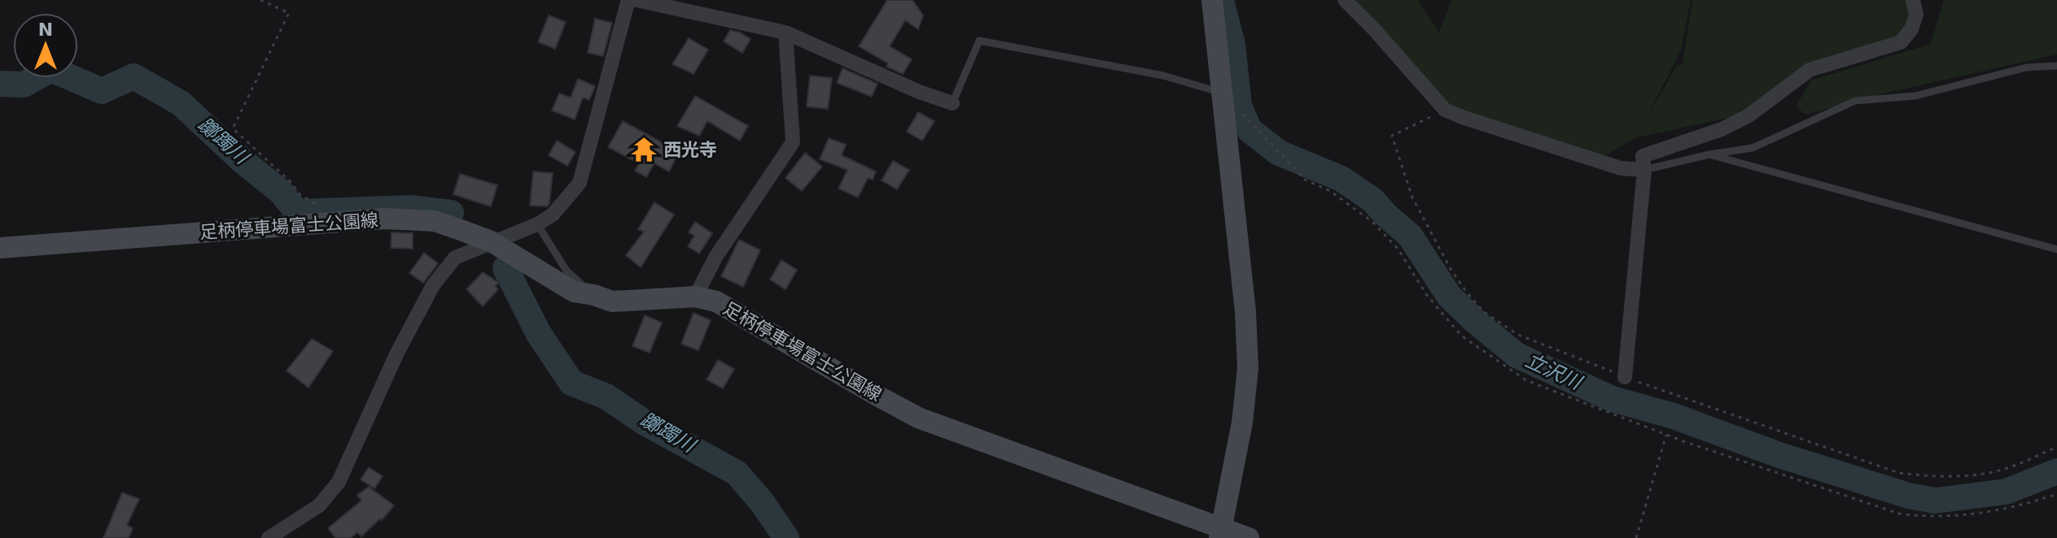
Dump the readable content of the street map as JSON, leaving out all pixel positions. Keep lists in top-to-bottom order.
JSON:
{
  "streets": {
    "main road": ["足柄停車場富士公園線"]
  },
  "water": ["躑躅川", "立沢川"],
  "places": {
    "temple": ["西光寺"]
  },
  "north": "top"
}
